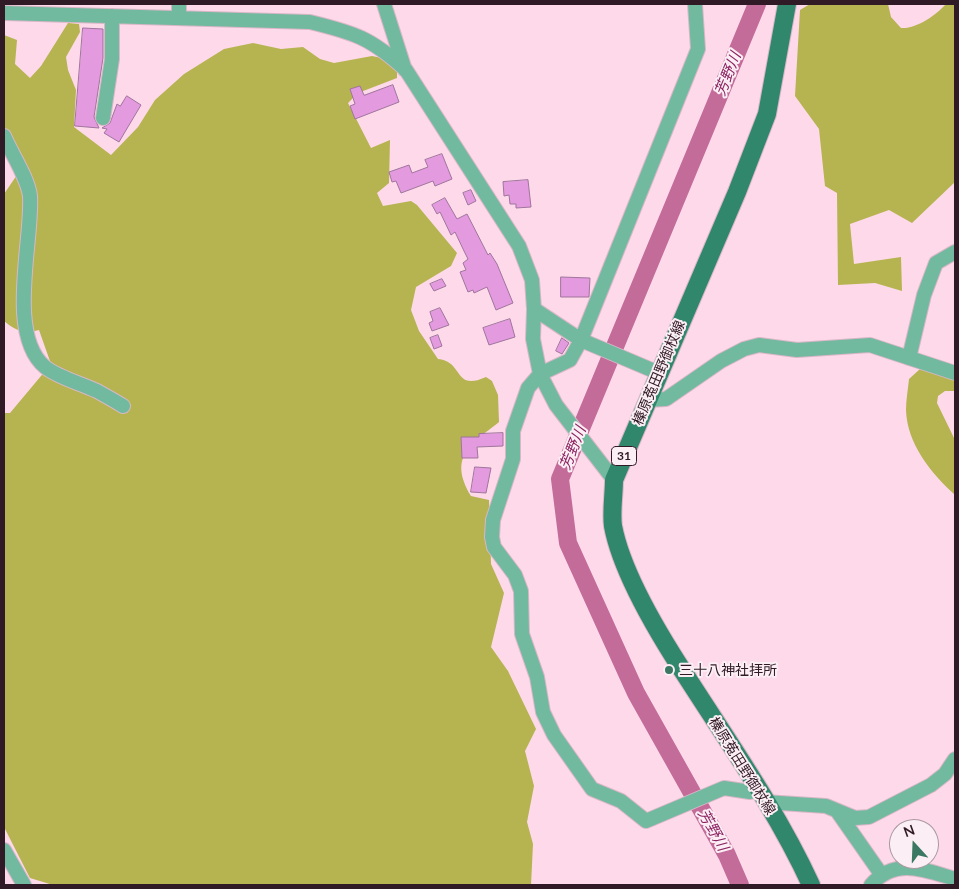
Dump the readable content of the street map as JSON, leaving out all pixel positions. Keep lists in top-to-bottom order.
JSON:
{
  "streets": {
    "main road": ["榛原菟田野御杖線", "31"]
  },
  "water": ["芳野川"],
  "places": ["三十八神社拝所"],
  "north": "top"
}
